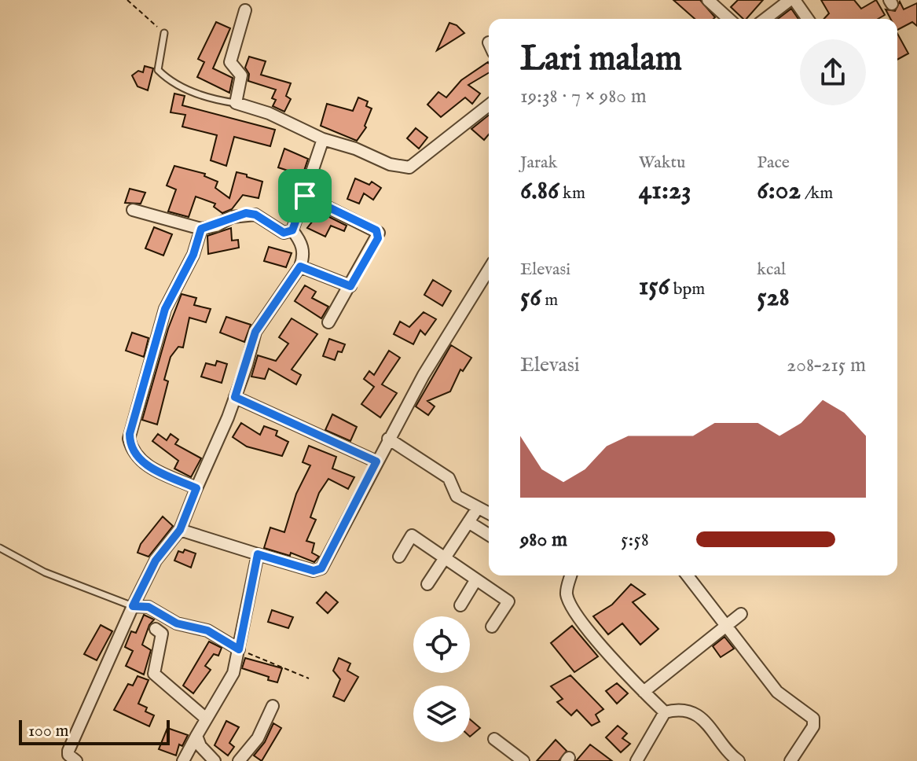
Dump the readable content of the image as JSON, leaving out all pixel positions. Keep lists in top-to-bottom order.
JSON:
{
  "scale_bar": "100 m",
  "page": {
    "heading": ["Lari malam", "19:38 · 7 × 980 m"],
    "stats": [
      ["Jarak", "6.86 km"],
      ["Waktu", "41:23"],
      ["Pace", "6:02 /km"],
      ["Elevasi", "56 m"],
      ["156 bpm"],
      ["kcal", "528"]
    ],
    "chart": ["Elevasi", "208–215 m"],
    "list": [
      {
        "name": "980 m",
        "note": "5:58"
      }
    ],
    "scale": "100 m"
  }
}
